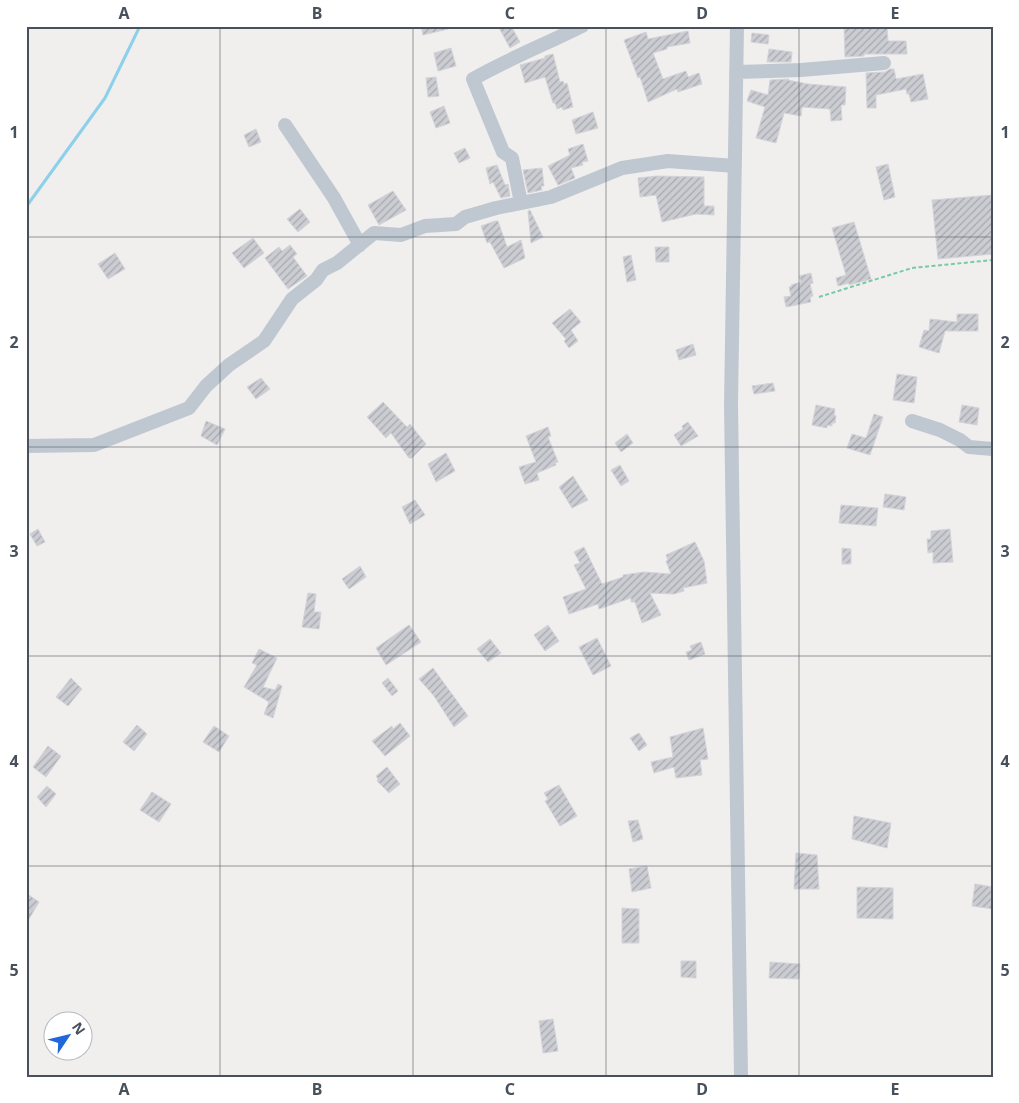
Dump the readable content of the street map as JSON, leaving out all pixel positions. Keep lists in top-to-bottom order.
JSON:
{
  "north": "top right",
  "grid": {
    "columns": [
      "A",
      "B",
      "C",
      "D",
      "E"
    ],
    "rows": [
      "1",
      "2",
      "3",
      "4",
      "5"
    ]
  }
}
